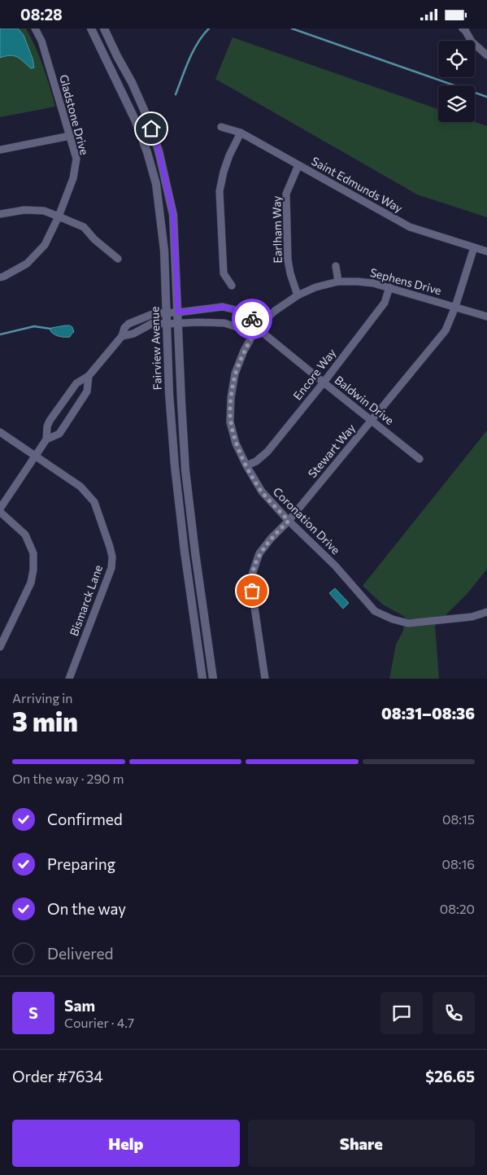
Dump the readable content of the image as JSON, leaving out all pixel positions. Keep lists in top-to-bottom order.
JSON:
{
  "streets": {
    "street": [
      "Gladstone Drive",
      "Saint Edmunds Way",
      "Earlham Way",
      "Sephens Drive",
      "Fairview Avenue",
      "Encore Way",
      "Baldwin Drive",
      "Stewart Way",
      "Coronation Drive",
      "Bismarck Lane"
    ]
  },
  "crossings": [
    ["Saint Edmunds Way", "Earlham Way"],
    ["Saint Edmunds Way", "Stewart Way"],
    ["Earlham Way", "Sephens Drive"],
    ["Sephens Drive", "Encore Way"],
    ["Sephens Drive", "Baldwin Drive"],
    ["Sephens Drive", "Stewart Way"],
    ["Sephens Drive", "Coronation Drive"],
    ["Fairview Avenue", "Baldwin Drive"],
    ["Encore Way", "Baldwin Drive"],
    ["Encore Way", "Coronation Drive"],
    ["Baldwin Drive", "Stewart Way"],
    ["Baldwin Drive", "Coronation Drive"],
    ["Baldwin Drive", "Bismarck Lane"],
    ["Stewart Way", "Coronation Drive"]
  ],
  "page": {
    "status": "08:28",
    "heading": ["3 min", "Arriving in", "08:31–08:36"],
    "panel": [
      "Sam",
      "Courier · 4.7",
      "Order #7634",
      "$26.65"
    ],
    "bar": "On the way · 290 m",
    "list": [
      ["Confirmed", "08:15"],
      ["Preparing", "08:16"],
      ["On the way", "08:20"],
      "Delivered"
    ],
    "round": "S",
    "buttons": ["Help", "Share"]
  }
}
